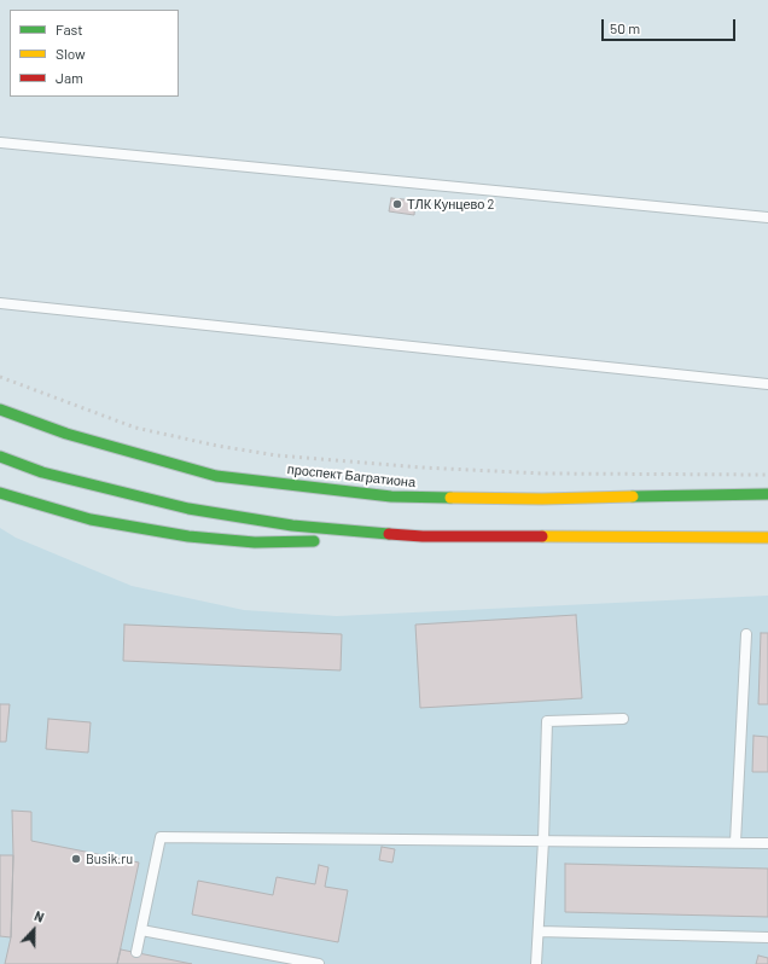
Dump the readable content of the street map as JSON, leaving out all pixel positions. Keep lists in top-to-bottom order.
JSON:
{
  "streets": {
    "main road": ["проспект Багратиона"]
  },
  "places": ["ТЛК Кунцево 2", "Busik.ru"],
  "legend": ["Fast", "Slow", "Jam"],
  "scale_bar": "50 m",
  "north": "top"
}
